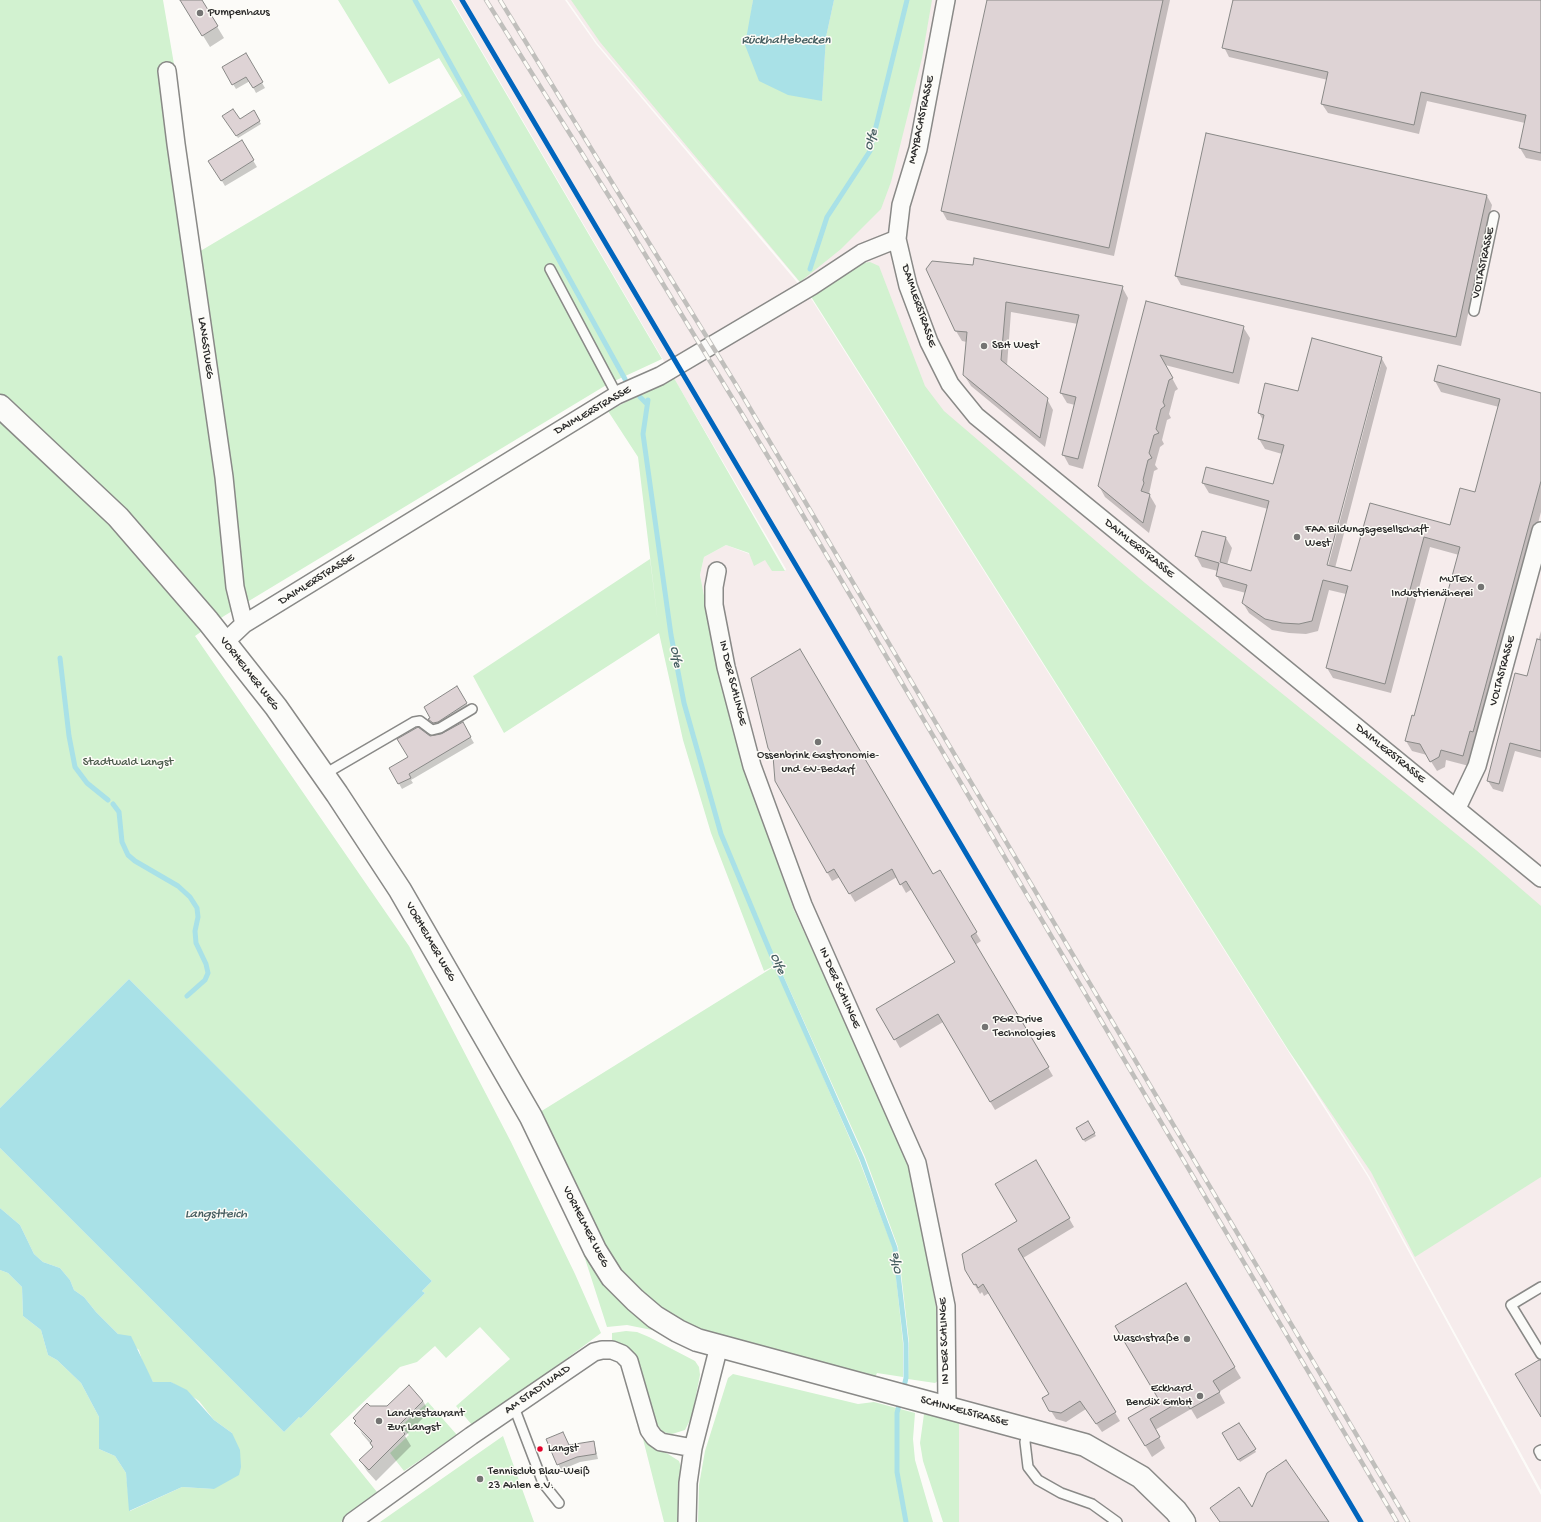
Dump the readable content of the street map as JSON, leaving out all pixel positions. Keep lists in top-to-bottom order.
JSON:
{
  "streets": {
    "street": [
      "MAYBACHSTRASSE",
      "VOLTASTRASSE",
      "DAIMLERSTRASSE",
      "LANGSTWEG",
      "VORHELMER WEG",
      "IN DER SCHLINGE",
      "AM STADTWALD",
      "SCHINKELSTRASSE"
    ]
  },
  "crossings": [
    ["MAYBACHSTRASSE", "DAIMLERSTRASSE"],
    ["VOLTASTRASSE", "DAIMLERSTRASSE"],
    ["DAIMLERSTRASSE", "LANGSTWEG"],
    ["DAIMLERSTRASSE", "VORHELMER WEG"],
    ["VORHELMER WEG", "SCHINKELSTRASSE"],
    ["IN DER SCHLINGE", "SCHINKELSTRASSE"]
  ],
  "water": ["Rückhaltebecken", "Olfe", "Langstteich"],
  "parks": ["Stadtwald Langst"],
  "places": [
    "Pumpenhaus",
    "SBH West",
    "FAA Bildungsgesellschaft West",
    "MUTEX Industrienäherei",
    "Ossenbrink Gastronomie- und GV-Bedarf",
    "PGR Drive Technologies",
    "Waschstraße",
    "Eckhard Bendix GmbH",
    "Landrestaurant Zur Langst",
    "Langst",
    "Tennisclub Blau-Weiß 23 Ahlen e.V."
  ]
}
